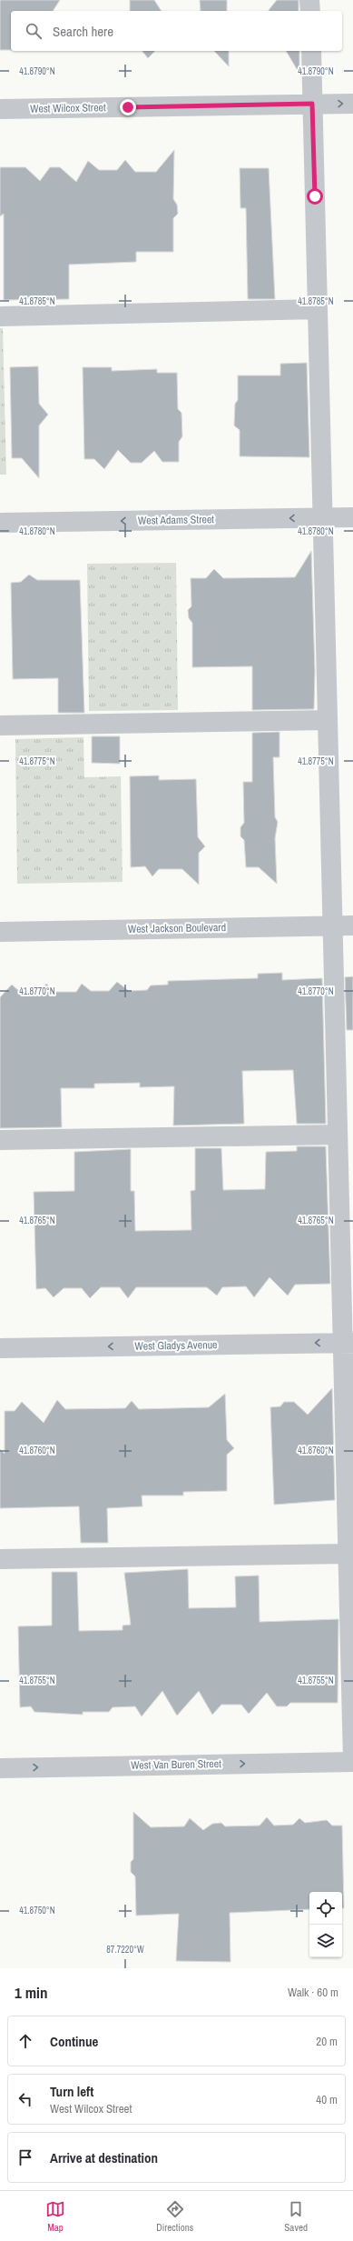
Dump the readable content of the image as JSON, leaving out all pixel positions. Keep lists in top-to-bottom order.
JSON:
{
  "streets": {
    "street": [
      "West Wilcox Street",
      "West Adams Street",
      "West Jackson Boulevard",
      "West Gladys Avenue",
      "West Van Buren Street"
    ]
  },
  "one_way": ["West Adams Street", "West Gladys Avenue", "West Van Buren Street"],
  "page": {
    "search": "Search here",
    "heading": ["1 min", "Walk · 60 m"],
    "list": [
      ["Continue", "20 m"],
      ["Turn left", "West Wilcox Street", "40 m"],
      "Arrive at destination"
    ],
    "nav": ["Map", "Directions", "Saved"]
  },
  "coordinates": [
    "41.8790°N",
    "41.8785°N",
    "41.8780°N",
    "41.8775°N",
    "41.8770°N",
    "41.8765°N",
    "41.8760°N",
    "41.8755°N",
    "41.8750°N",
    "87.7220°W"
  ]
}
